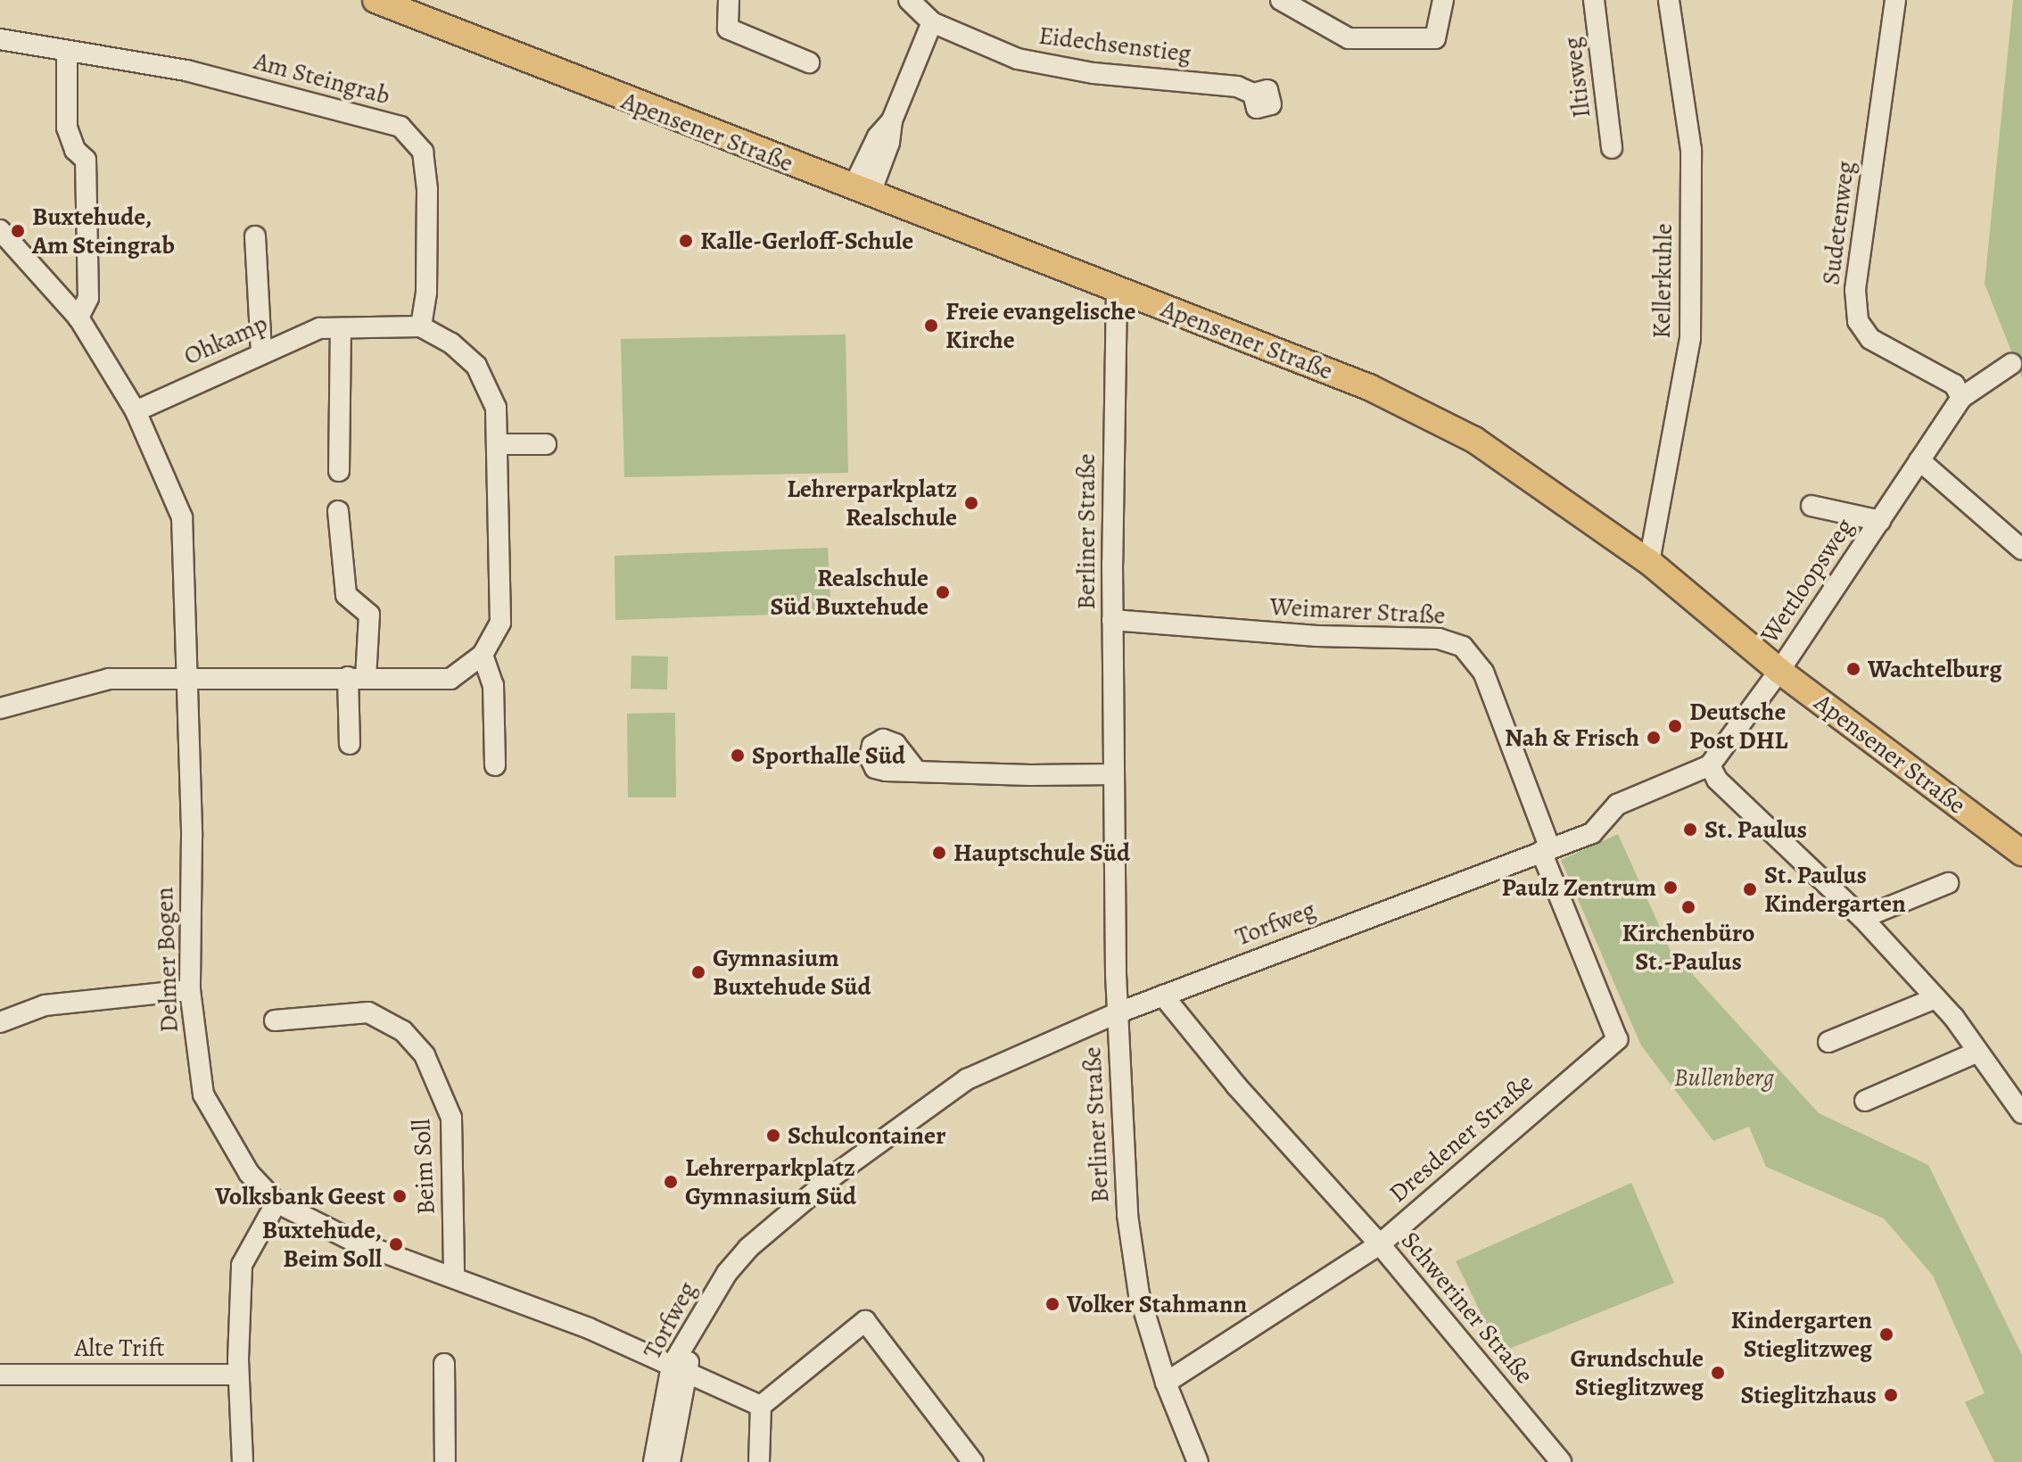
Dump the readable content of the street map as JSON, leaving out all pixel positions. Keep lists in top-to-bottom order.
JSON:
{
  "streets": {
    "main road": ["Apensener Straße"],
    "street": [
      "Eidechsenstieg",
      "Iltisweg",
      "Am Steingrab",
      "Sudetenweg",
      "Kellerkuhle",
      "Ohkamp",
      "Berliner Straße",
      "Wettloopsweg",
      "Weimarer Straße",
      "Torfweg",
      "Delmer Bogen",
      "Dresdener Straße",
      "Beim Soll",
      "Schweriner Straße",
      "Alte Trift"
    ]
  },
  "crossings": [
    ["Am Steingrab", "Ohkamp"],
    ["Apensener Straße", "Kellerkuhle"],
    ["Apensener Straße", "Berliner Straße"],
    ["Apensener Straße", "Wettloopsweg"],
    ["Sudetenweg", "Wettloopsweg"],
    ["Ohkamp", "Delmer Bogen"],
    ["Berliner Straße", "Weimarer Straße"],
    ["Berliner Straße", "Torfweg"],
    ["Berliner Straße", "Dresdener Straße"],
    ["Weimarer Straße", "Torfweg"],
    ["Weimarer Straße", "Dresdener Straße"],
    ["Torfweg", "Delmer Bogen"],
    ["Torfweg", "Dresdener Straße"],
    ["Torfweg", "Schweriner Straße"],
    ["Delmer Bogen", "Beim Soll"],
    ["Dresdener Straße", "Schweriner Straße"]
  ],
  "parks": ["Bullenberg"],
  "places": [
    "Buxtehude, Am Steingrab",
    "Kalle-Gerloff-Schule",
    "Freie evangelische Kirche",
    "Lehrerparkplatz Realschule",
    "Realschule Süd Buxtehude",
    "Wachtelburg",
    "Deutsche Post DHL",
    "Nah & Frisch",
    "Sporthalle Süd",
    "St. Paulus",
    "Hauptschule Süd",
    "Paulz Zentrum",
    "St. Paulus Kindergarten",
    "Kirchenbüro St.-Paulus",
    "Gymnasium Buxtehude Süd",
    "Schulcontainer",
    "Lehrerparkplatz Gymnasium Süd",
    "Volksbank Geest",
    "Buxtehude, Beim Soll",
    "Volker Stahmann",
    "Kindergarten Stieglitzweg",
    "Grundschule Stieglitzweg",
    "Stieglitzhaus"
  ]
}
